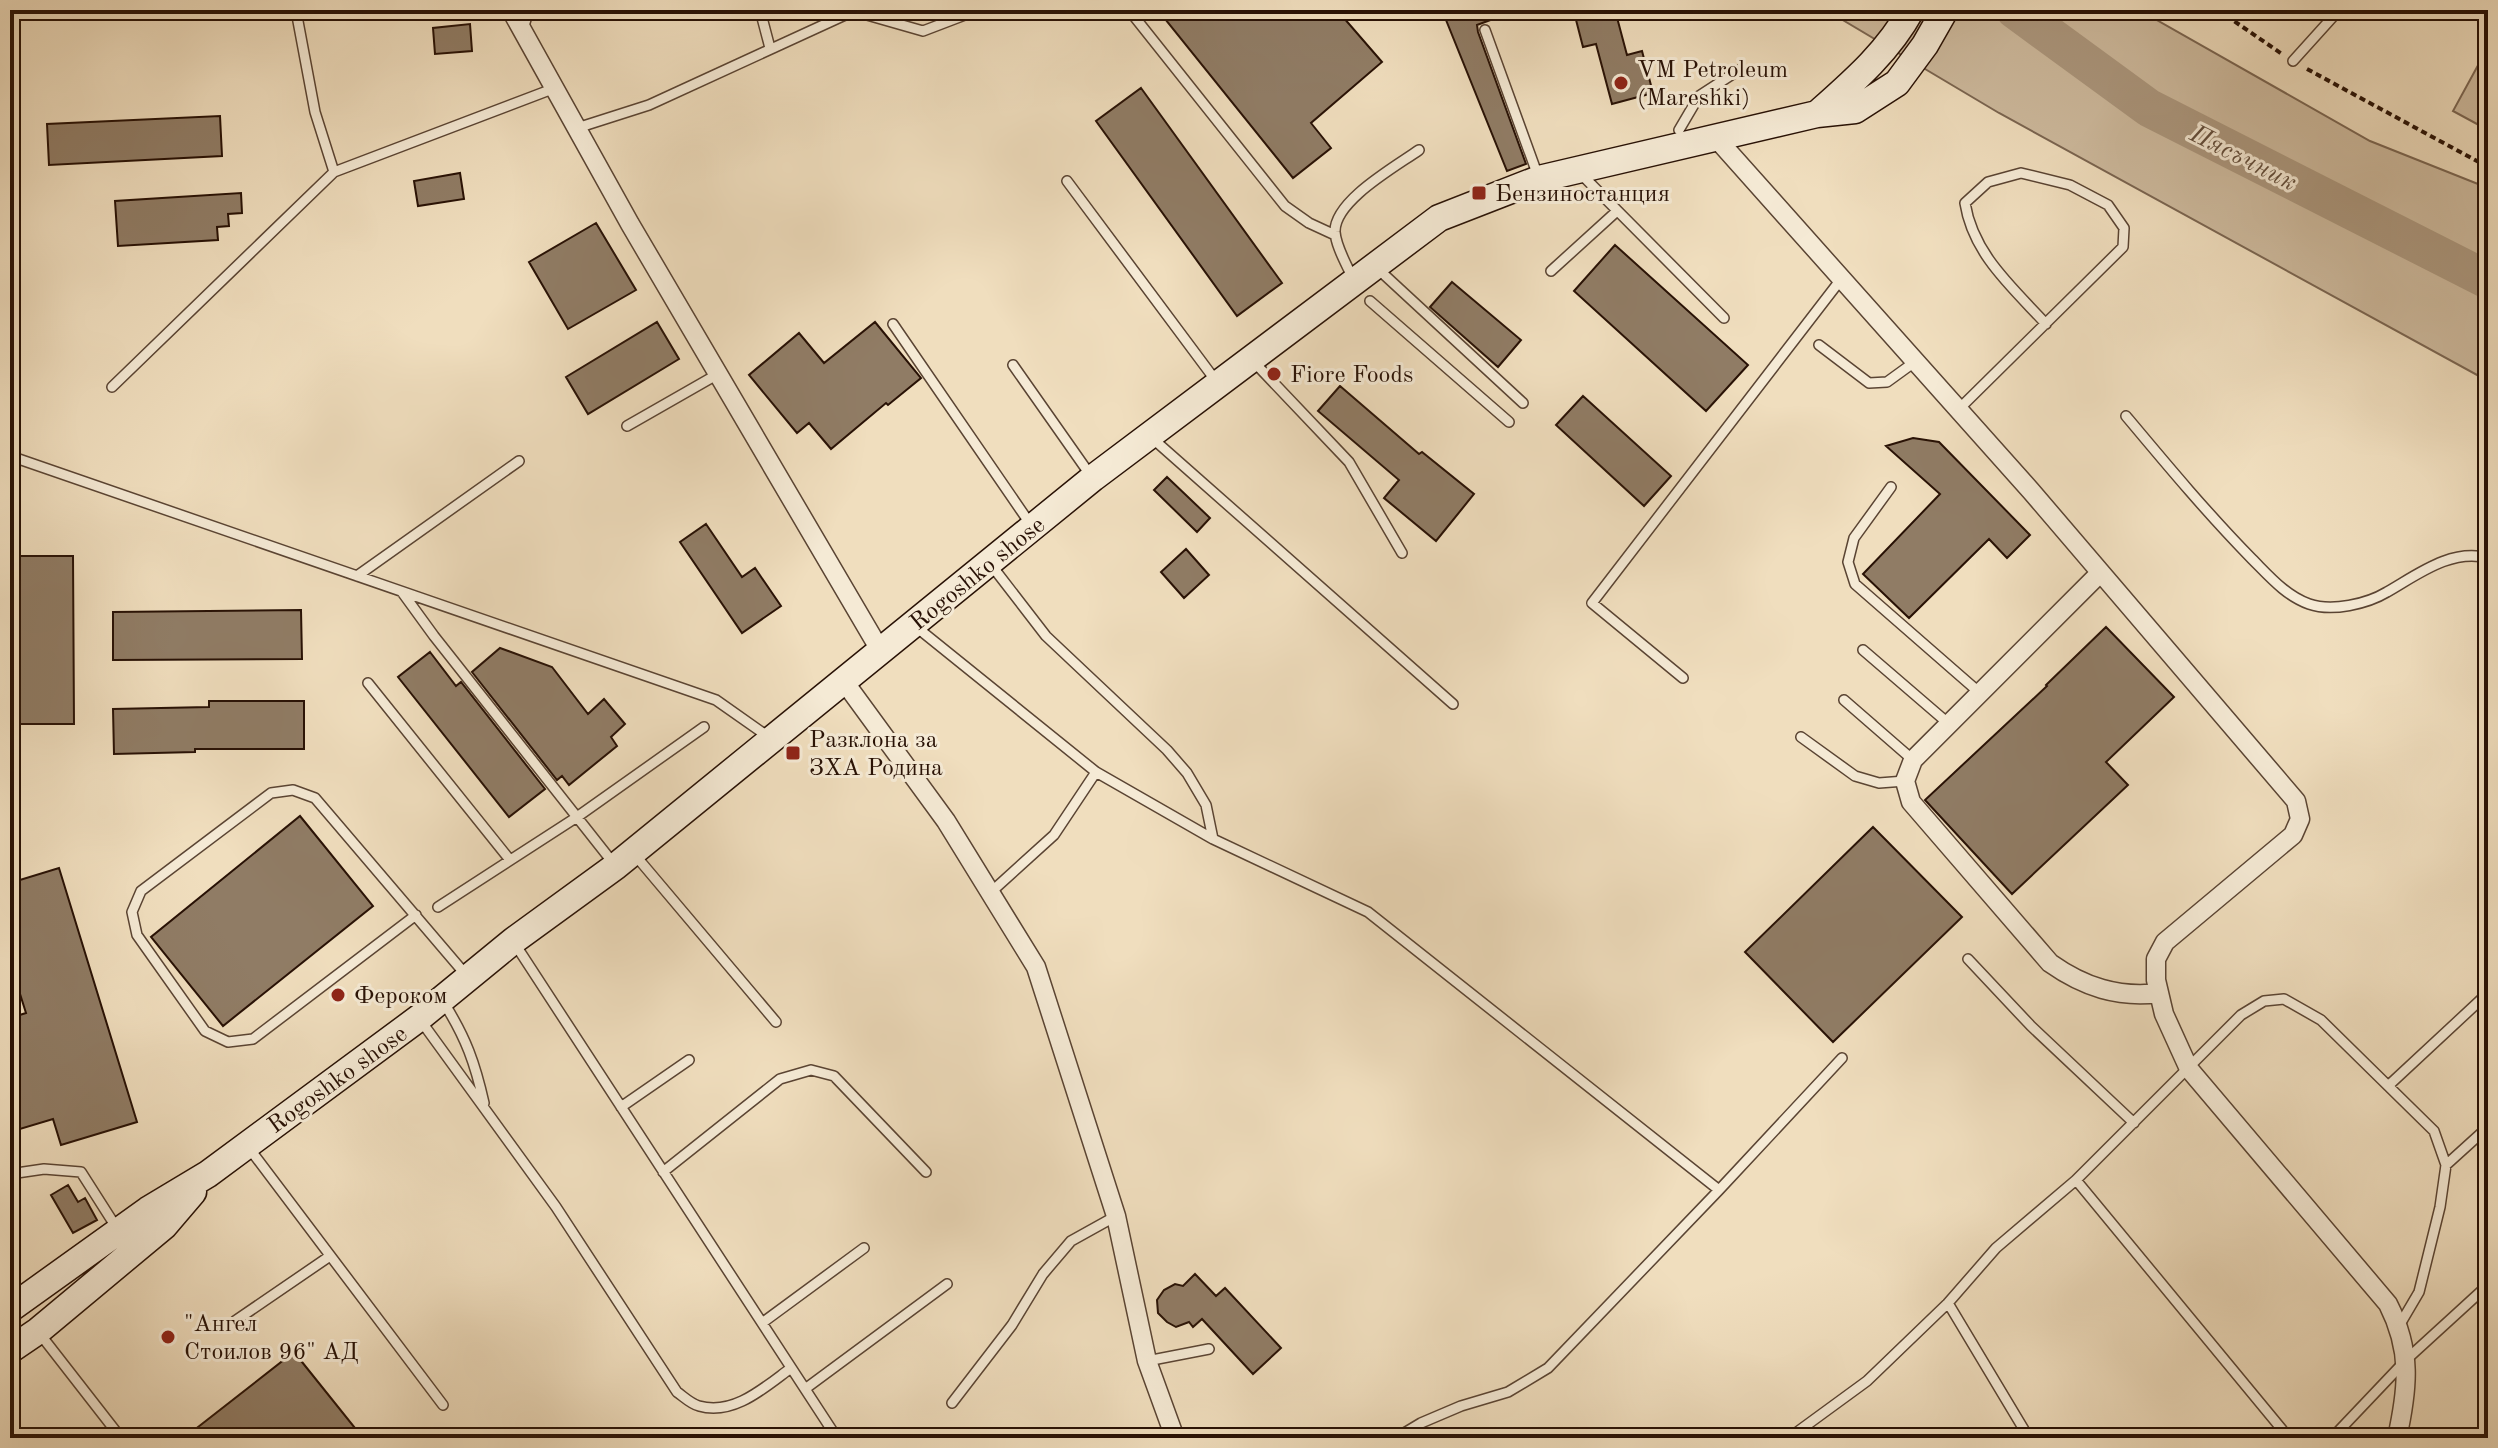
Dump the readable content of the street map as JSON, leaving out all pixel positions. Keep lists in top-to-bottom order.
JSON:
{
  "streets": {
    "main road": ["Rogoshko shose"]
  },
  "water": ["Пясъчник"],
  "places": {
    "other": [
      "VM Petroleum (Mareshki)",
      "Fiore Foods",
      "Фероком",
      "\"Ангел Стоилов 96\" АД"
    ],
    "transit": ["Бензиностанция", "Разклона за ЗХА Родина"]
  }
}
